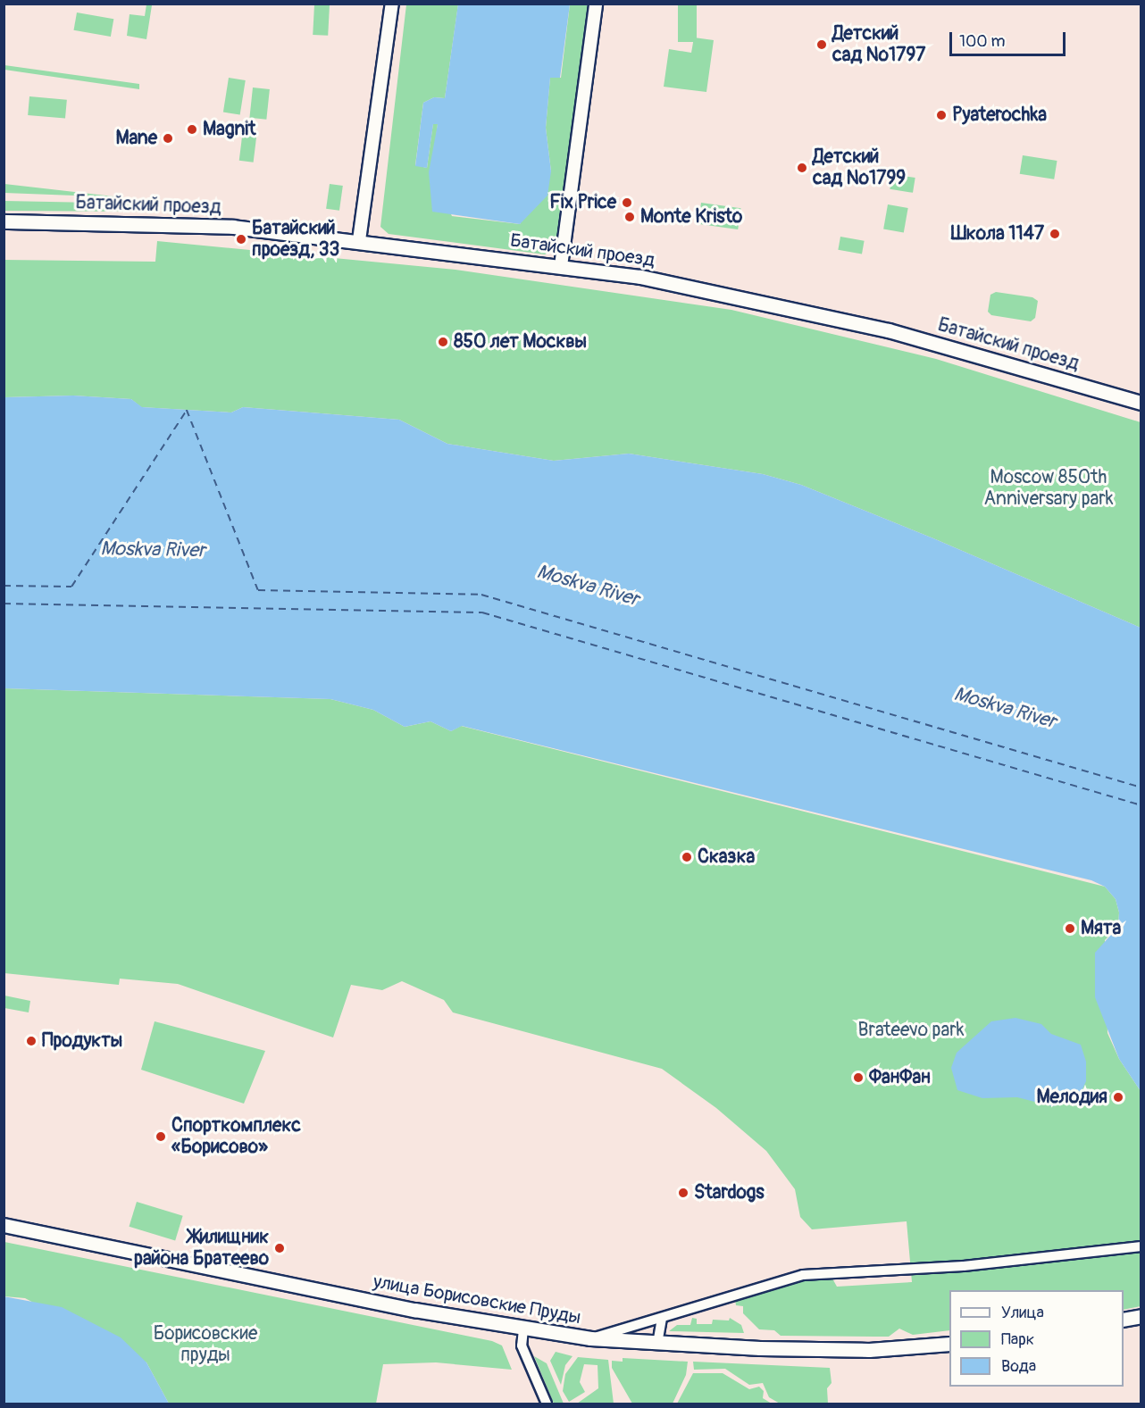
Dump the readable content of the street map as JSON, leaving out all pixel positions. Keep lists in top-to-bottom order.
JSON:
{
  "streets": {
    "main road": ["Батайский проезд", "улица Борисовские Пруды"]
  },
  "water": ["Moskva River"],
  "parks": ["Moscow 850th Anniversary park", "Brateevo park", "Борисовские пруды"],
  "places": [
    "Детский сад №1797",
    "Pyaterochka",
    "Magnit",
    "Mane",
    "Детский сад №1799",
    "Fix Price",
    "Monte Kristo",
    "Школа 1147",
    "Батайский проезд, 33",
    "850 лет Москвы",
    "Сказка",
    "Мята",
    "Продукты",
    "ФанФан",
    "Мелодия",
    "Спорткомплекс «Борисово»",
    "Stardogs",
    "Жилищник района Братеево"
  ],
  "legend": ["Улица", "Парк", "Вода"],
  "scale_bar": "100 m"
}
